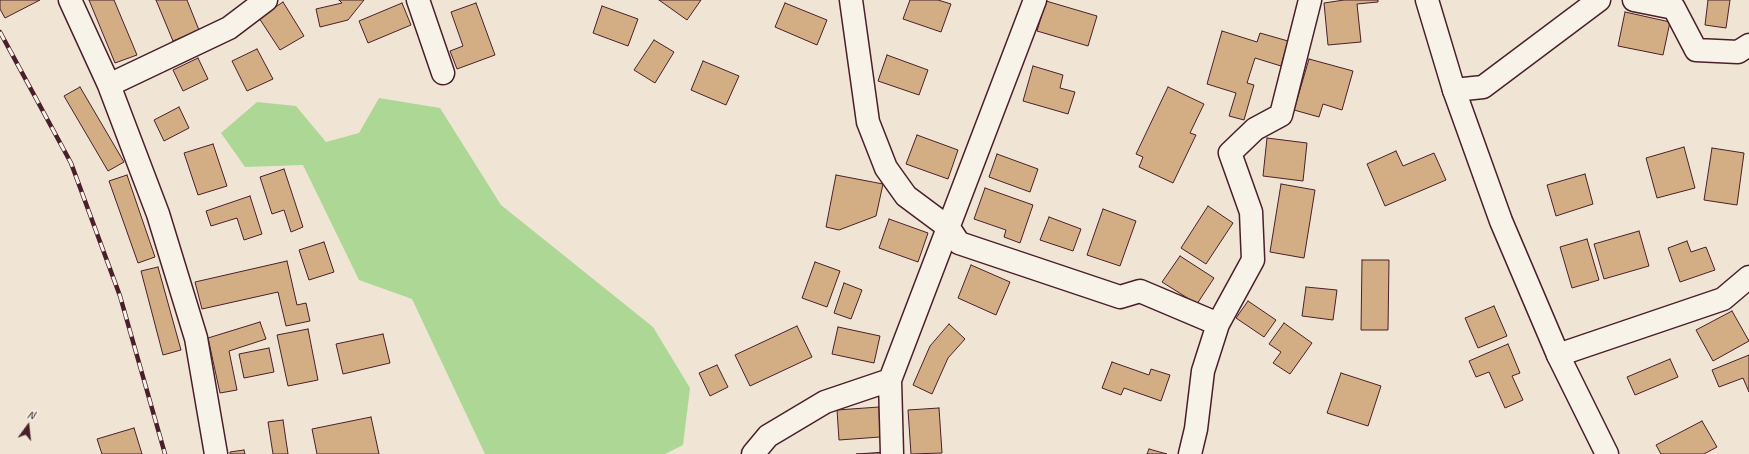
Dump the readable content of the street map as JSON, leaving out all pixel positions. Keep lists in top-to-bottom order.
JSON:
{
  "north": "top"
}
